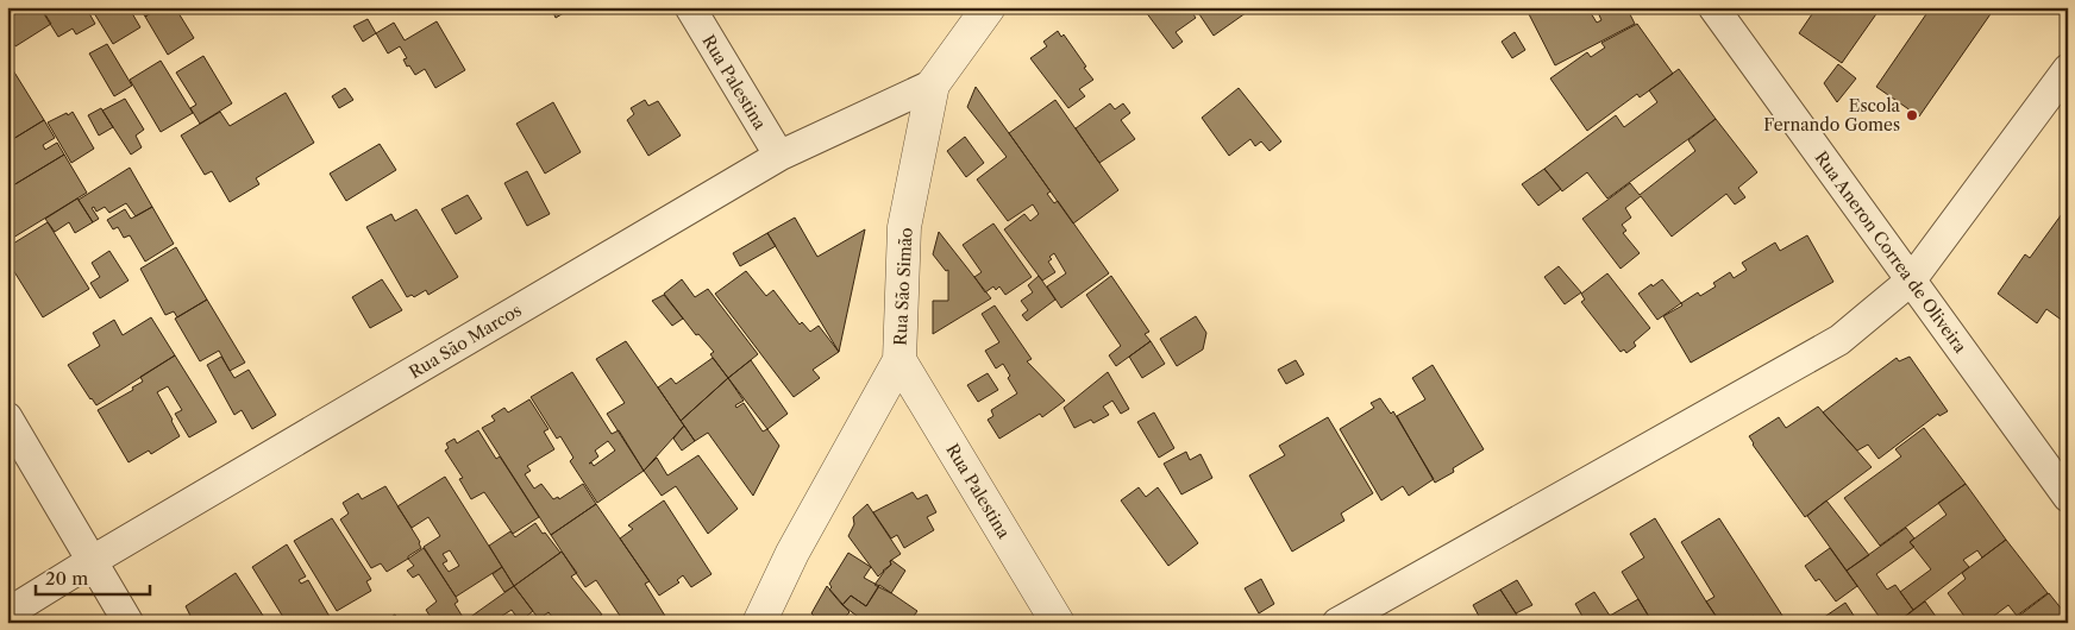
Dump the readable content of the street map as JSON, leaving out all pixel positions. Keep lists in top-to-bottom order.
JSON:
{
  "streets": {
    "street": [
      "Rua Palestina",
      "Rua Aneron Correa de Oliveira",
      "Rua São Simão",
      "Rua São Marcos"
    ]
  },
  "crossings": [
    ["Rua Palestina", "Rua São Simão"],
    ["Rua Palestina", "Rua São Marcos"],
    ["Rua São Simão", "Rua São Marcos"]
  ],
  "places": ["Escola Fernando Gomes"],
  "scale_bar": "20 m"
}
